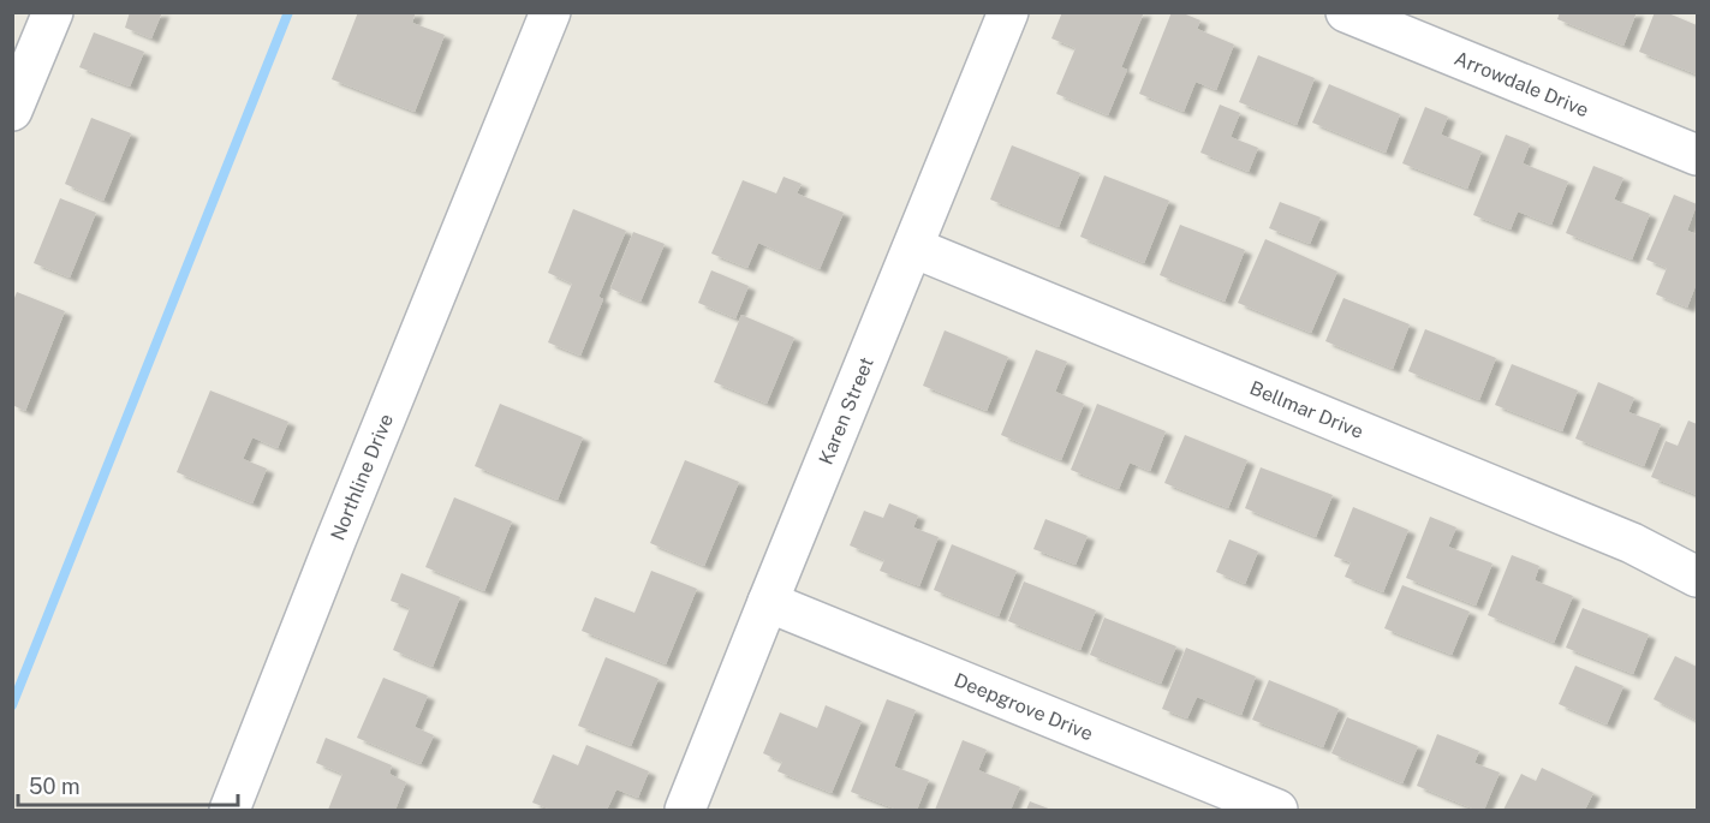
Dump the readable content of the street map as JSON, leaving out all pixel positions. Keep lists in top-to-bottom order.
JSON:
{
  "streets": {
    "street": [
      "Arrowdale Drive",
      "Bellmar Drive",
      "Karen Street",
      "Northline Drive",
      "Deepgrove Drive"
    ]
  },
  "crossings": [
    ["Bellmar Drive", "Karen Street"],
    ["Karen Street", "Deepgrove Drive"]
  ],
  "scale_bar": "50 m"
}
